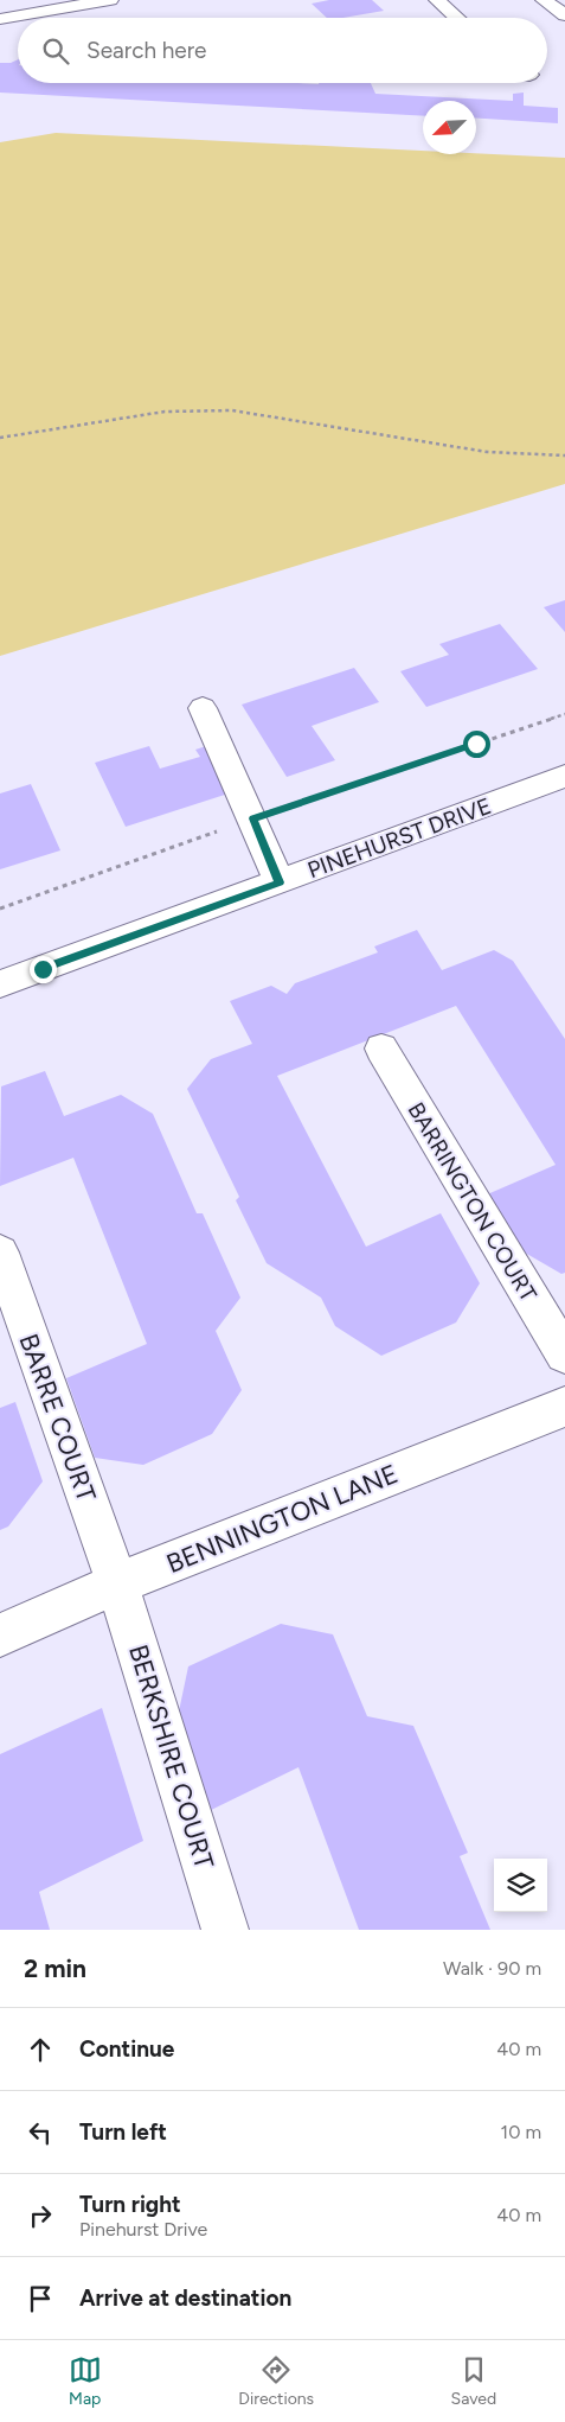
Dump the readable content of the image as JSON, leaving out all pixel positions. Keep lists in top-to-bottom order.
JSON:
{
  "streets": {
    "street": [
      "PINEHURST DRIVE",
      "BARRINGTON COURT",
      "BARRE COURT",
      "BENNINGTON LANE",
      "BERKSHIRE COURT"
    ]
  },
  "crossings": [
    ["BARRE COURT", "BENNINGTON LANE"],
    ["BARRE COURT", "BERKSHIRE COURT"],
    ["BENNINGTON LANE", "BERKSHIRE COURT"]
  ],
  "north": "bottom left",
  "page": {
    "search": "Search here",
    "heading": ["2 min", "Walk · 90 m"],
    "list": [
      ["Continue", "40 m"],
      ["Turn left", "10 m"],
      ["Turn right", "Pinehurst Drive", "40 m"],
      "Arrive at destination"
    ],
    "nav": ["Map", "Directions", "Saved"]
  }
}
